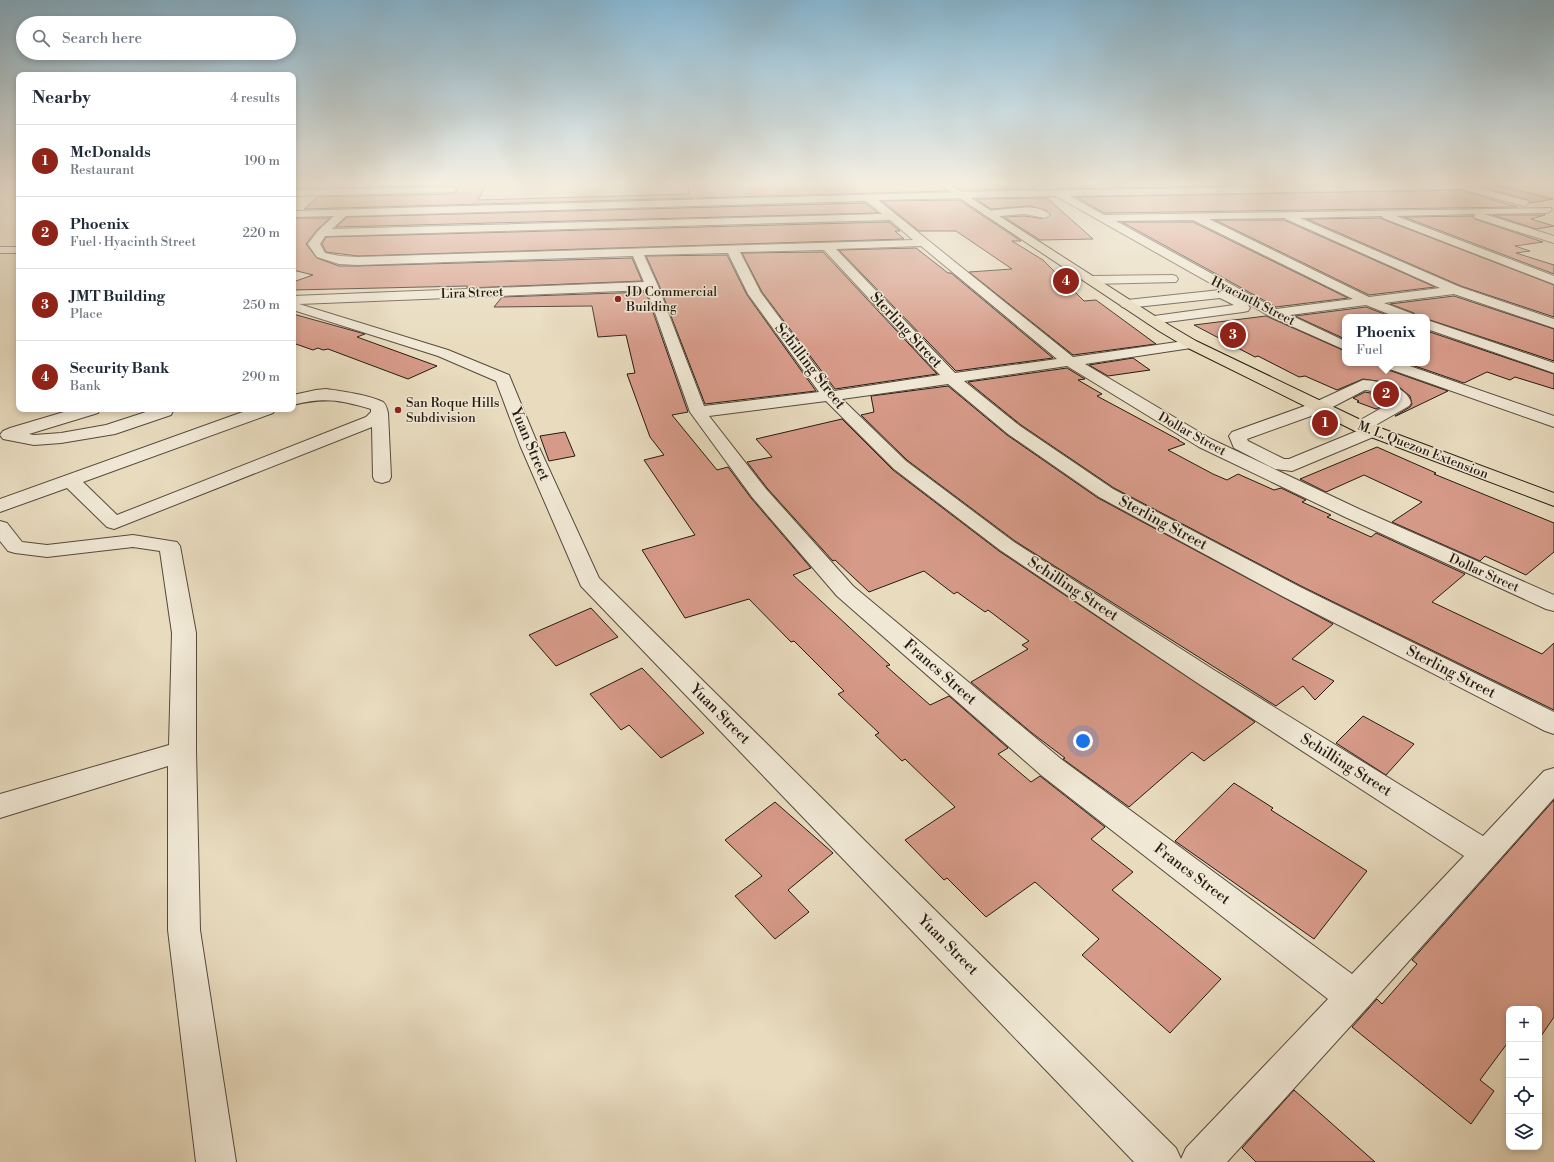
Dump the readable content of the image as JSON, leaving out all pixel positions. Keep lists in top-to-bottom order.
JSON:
{
  "streets": {
    "main road": ["M. L. Quezon Extension"],
    "street": [
      "Lira Street",
      "Hyacinth Street",
      "Sterling Street",
      "Schilling Street",
      "Dollar Street",
      "Yuan Street",
      "Francs Street"
    ]
  },
  "crossings": [
    ["Lira Street", "Francs Street"]
  ],
  "places": ["JD Commercial Building", "San Roque Hills Subdivision"],
  "page": {
    "search": "Search here",
    "heading": ["Nearby", "4 results"],
    "list": [
      {
        "mark": "1",
        "name": "McDonalds",
        "note": "Restaurant",
        "value": "190 m"
      },
      {
        "mark": "2",
        "name": "Phoenix",
        "note": "Fuel · Hyacinth Street",
        "value": "220 m"
      },
      {
        "mark": "3",
        "name": "JMT Building",
        "note": "Place",
        "value": "250 m"
      },
      {
        "mark": "4",
        "name": "Security Bank",
        "note": "Bank",
        "value": "290 m"
      }
    ],
    "pins": [
      "4",
      "3",
      "2",
      "1"
    ],
    "popup": ["Phoenix", "Fuel"],
    "map_buttons": ["+", "−"]
  }
}
